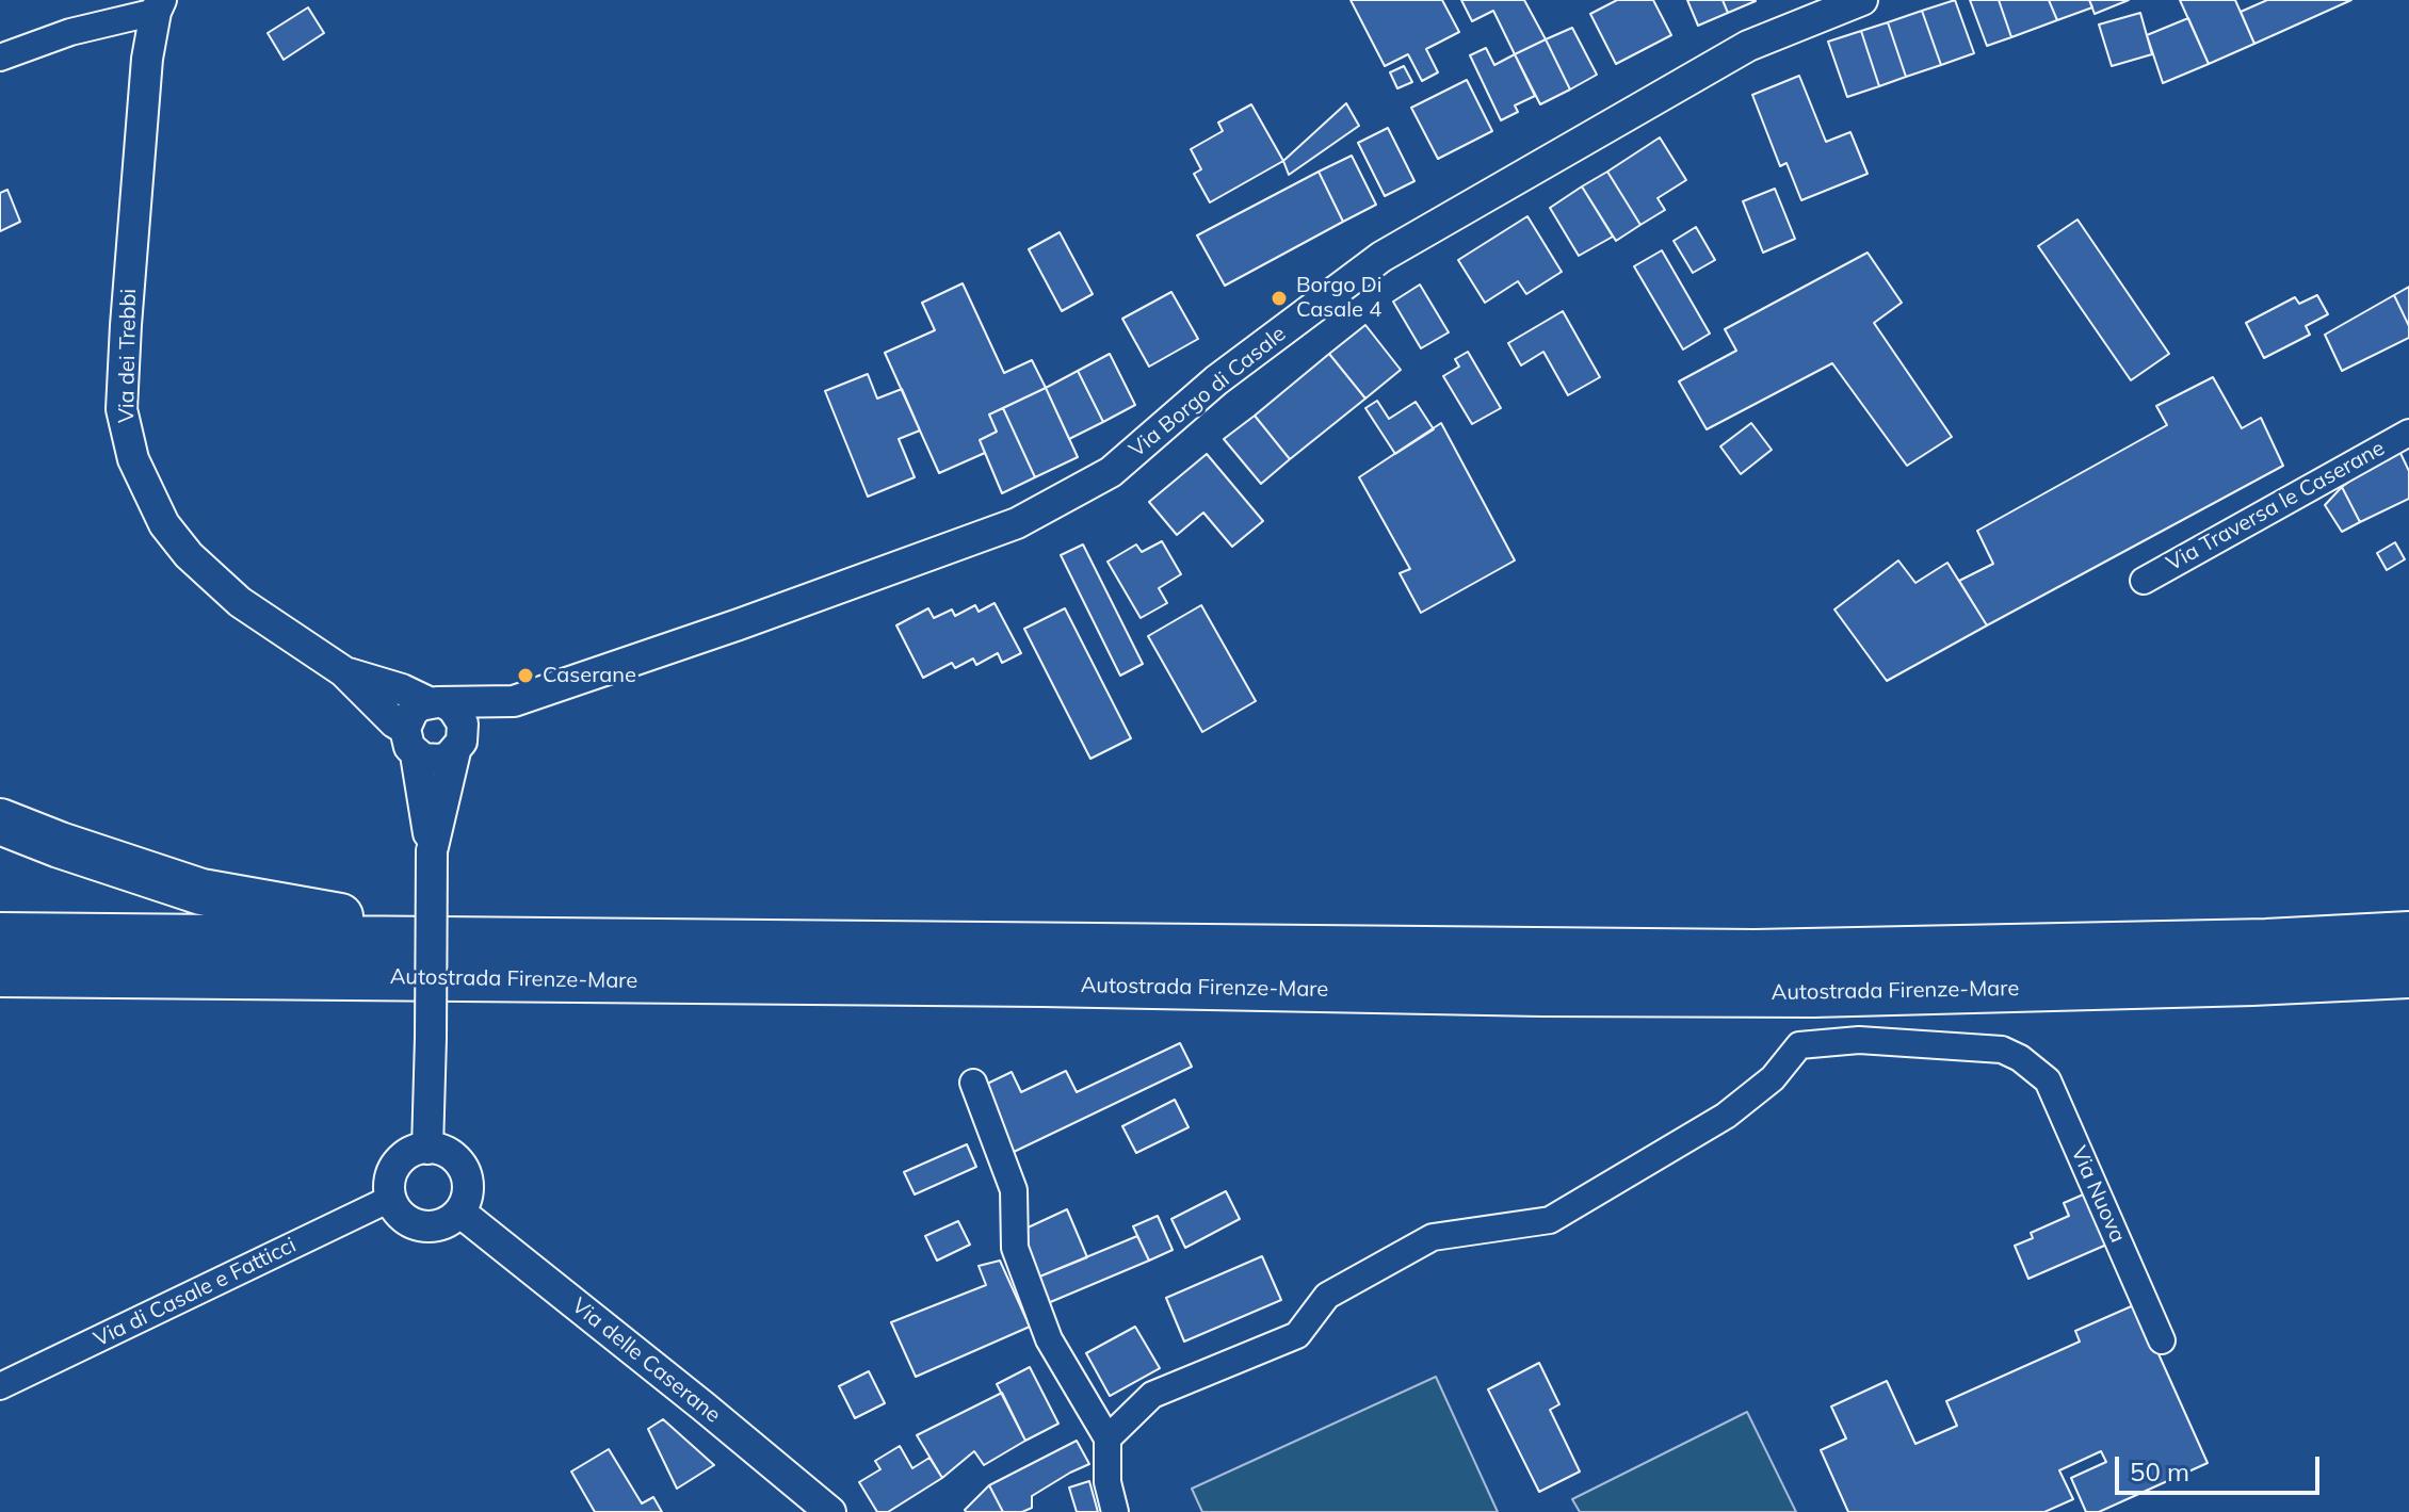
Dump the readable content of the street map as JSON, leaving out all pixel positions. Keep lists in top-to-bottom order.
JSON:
{
  "streets": {
    "highway": ["Autostrada Firenze-Mare"],
    "street": [
      "Via dei Trebbi",
      "Via Borgo di Casale",
      "Via Traversa le Caserane",
      "Via Nuova",
      "Via di Casale e Fatticci",
      "Via delle Caserane"
    ]
  },
  "crossings": [
    ["Via dei Trebbi", "Via Borgo di Casale"],
    ["Via di Casale e Fatticci", "Via delle Caserane"]
  ],
  "places": ["Borgo Di Casale 4", "Caserane"],
  "scale_bar": "50 m"
}
